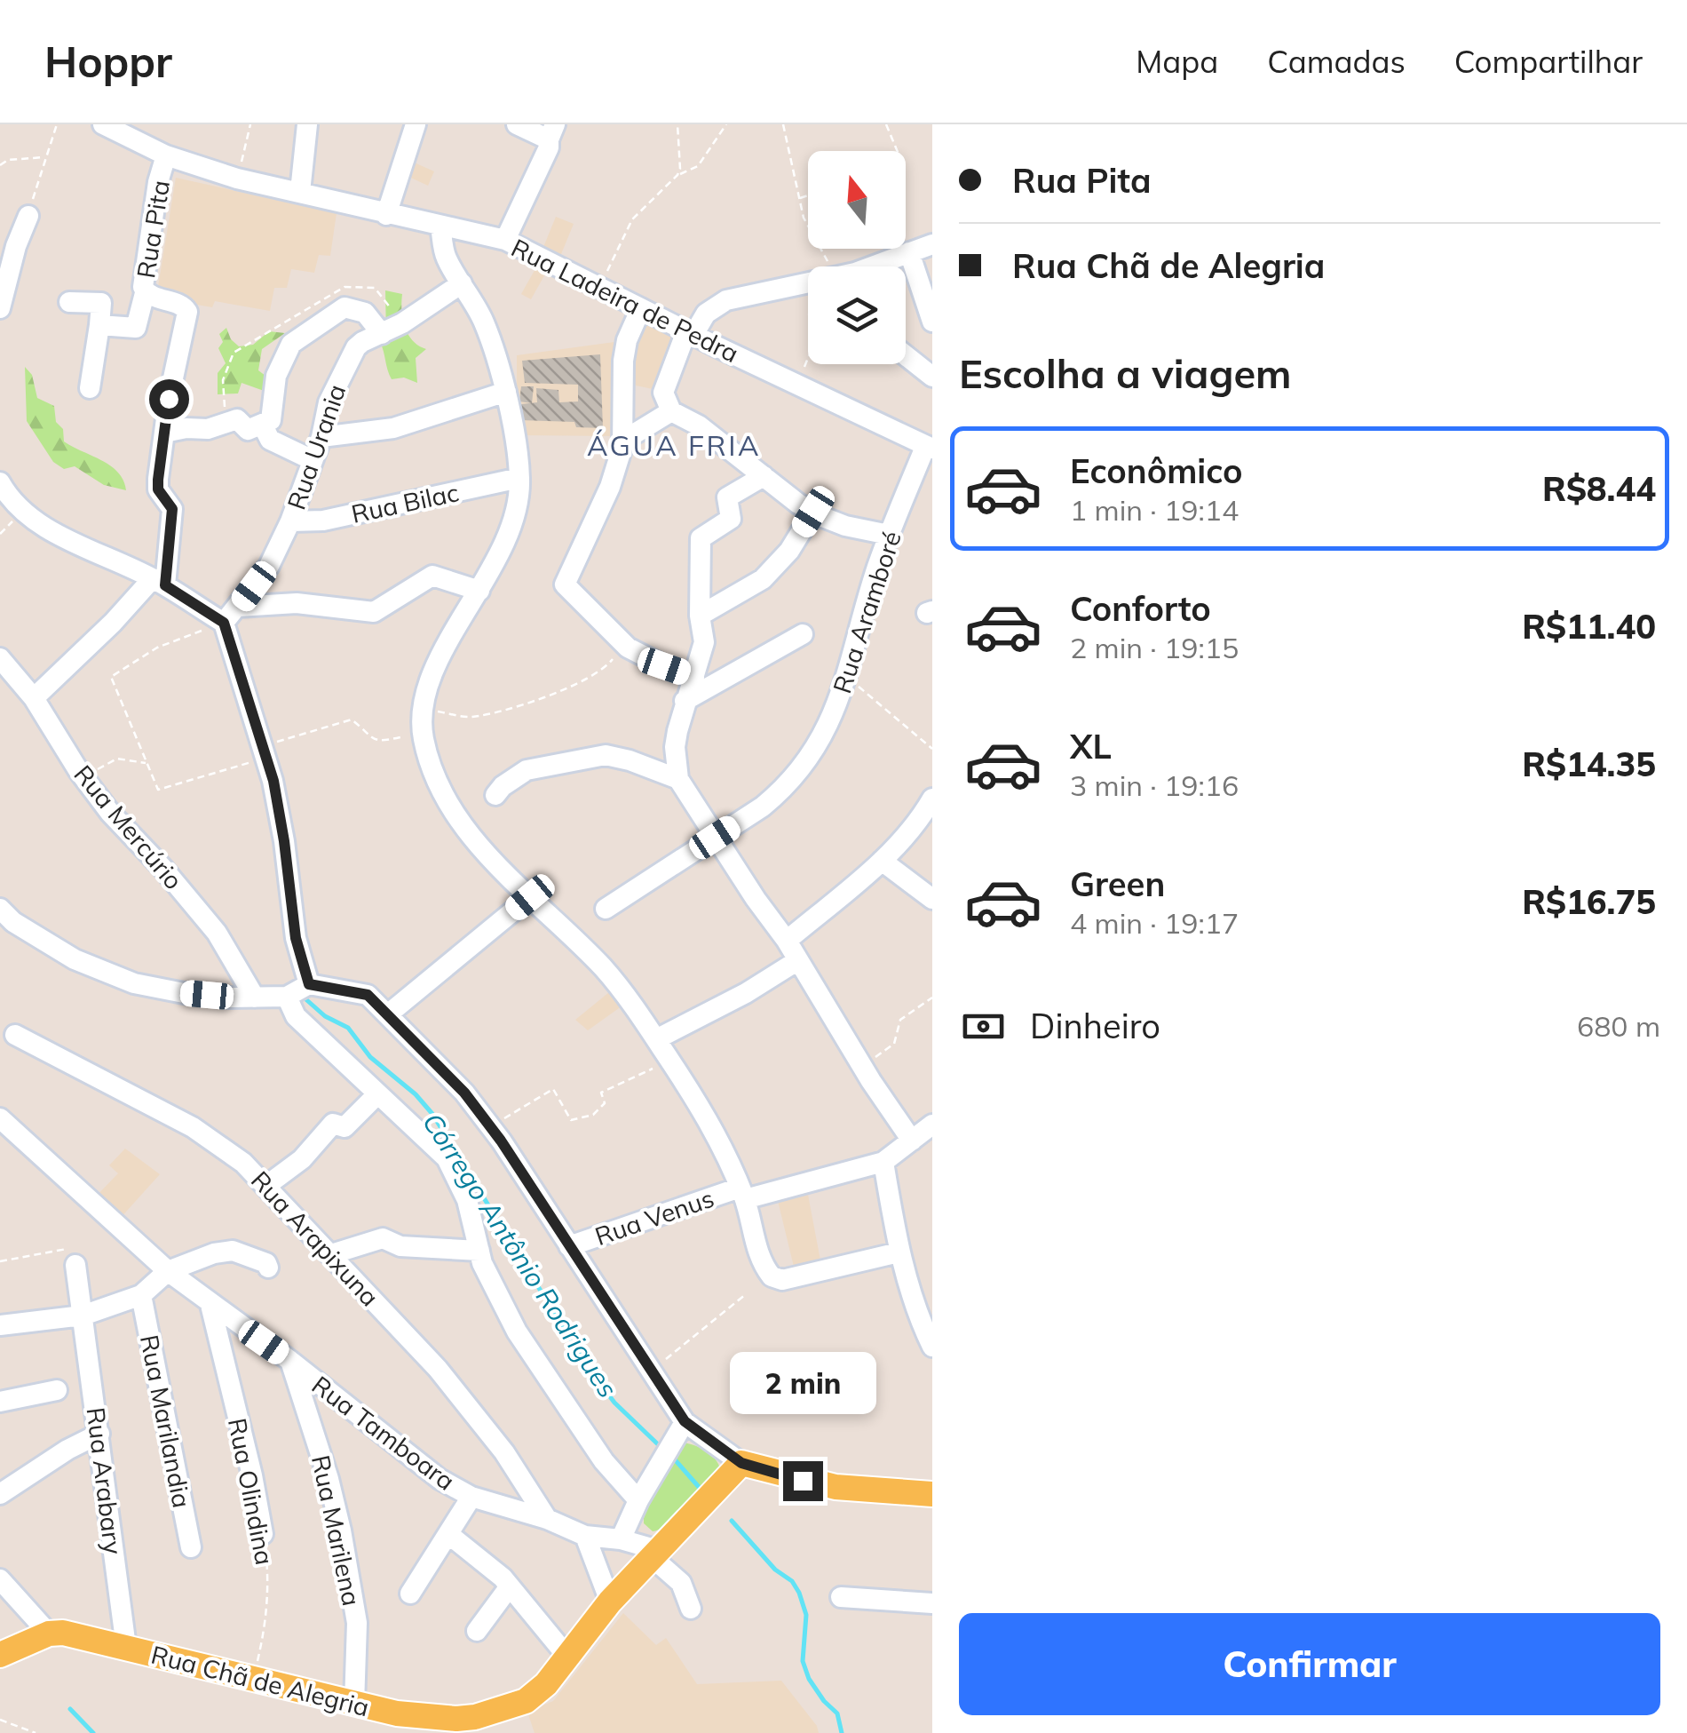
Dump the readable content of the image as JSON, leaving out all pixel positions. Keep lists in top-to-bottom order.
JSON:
{
  "streets": {
    "main road": ["Rua Chã de Alegria"],
    "street": [
      "Rua Pita",
      "Rua Ladeira de Pedra",
      "Rua Urania",
      "Rua Bilac",
      "Rua Aramboré",
      "Rua Mercúrio",
      "Rua Venus",
      "Rua Arapixuna",
      "Rua Marilandia",
      "Rua Tamboara",
      "Rua Arabary",
      "Rua Olindina",
      "Rua Marilena"
    ]
  },
  "crossings": [
    ["Rua Pita", "Rua Ladeira de Pedra"],
    ["Rua Ladeira de Pedra", "Rua Aramboré"],
    ["Rua Urania", "Rua Bilac"],
    ["Rua Arapixuna", "Rua Tamboara"],
    ["Rua Tamboara", "Rua Olindina"],
    ["Rua Tamboara", "Rua Marilena"],
    ["Rua Tamboara", "Rua Chã de Alegria"],
    ["Rua Arabary", "Rua Chã de Alegria"],
    ["Rua Olindina", "Rua Chã de Alegria"],
    ["Rua Marilena", "Rua Chã de Alegria"]
  ],
  "districts": ["ÁGUA FRIA"],
  "water": ["Córrego Antônio Rodrigues"],
  "north": "top",
  "page": {
    "header": "Hoppr",
    "nav": ["Mapa", "Camadas", "Compartilhar"],
    "banner": ["Rua Pita", "Rua Chã de Alegria"],
    "heading": "Escolha a viagem",
    "list": [
      {
        "name": "Econômico",
        "note": "1 min · 19:14",
        "value": "R$8.44"
      },
      {
        "name": "Conforto",
        "note": "2 min · 19:15",
        "value": "R$11.40"
      },
      {
        "name": "XL",
        "note": "3 min · 19:16",
        "value": "R$14.35"
      },
      {
        "name": "Green",
        "note": "4 min · 19:17",
        "value": "R$16.75"
      }
    ],
    "pay": ["Dinheiro", "680 m"],
    "bubble": "2 min",
    "buttons": "Confirmar"
  }
}
